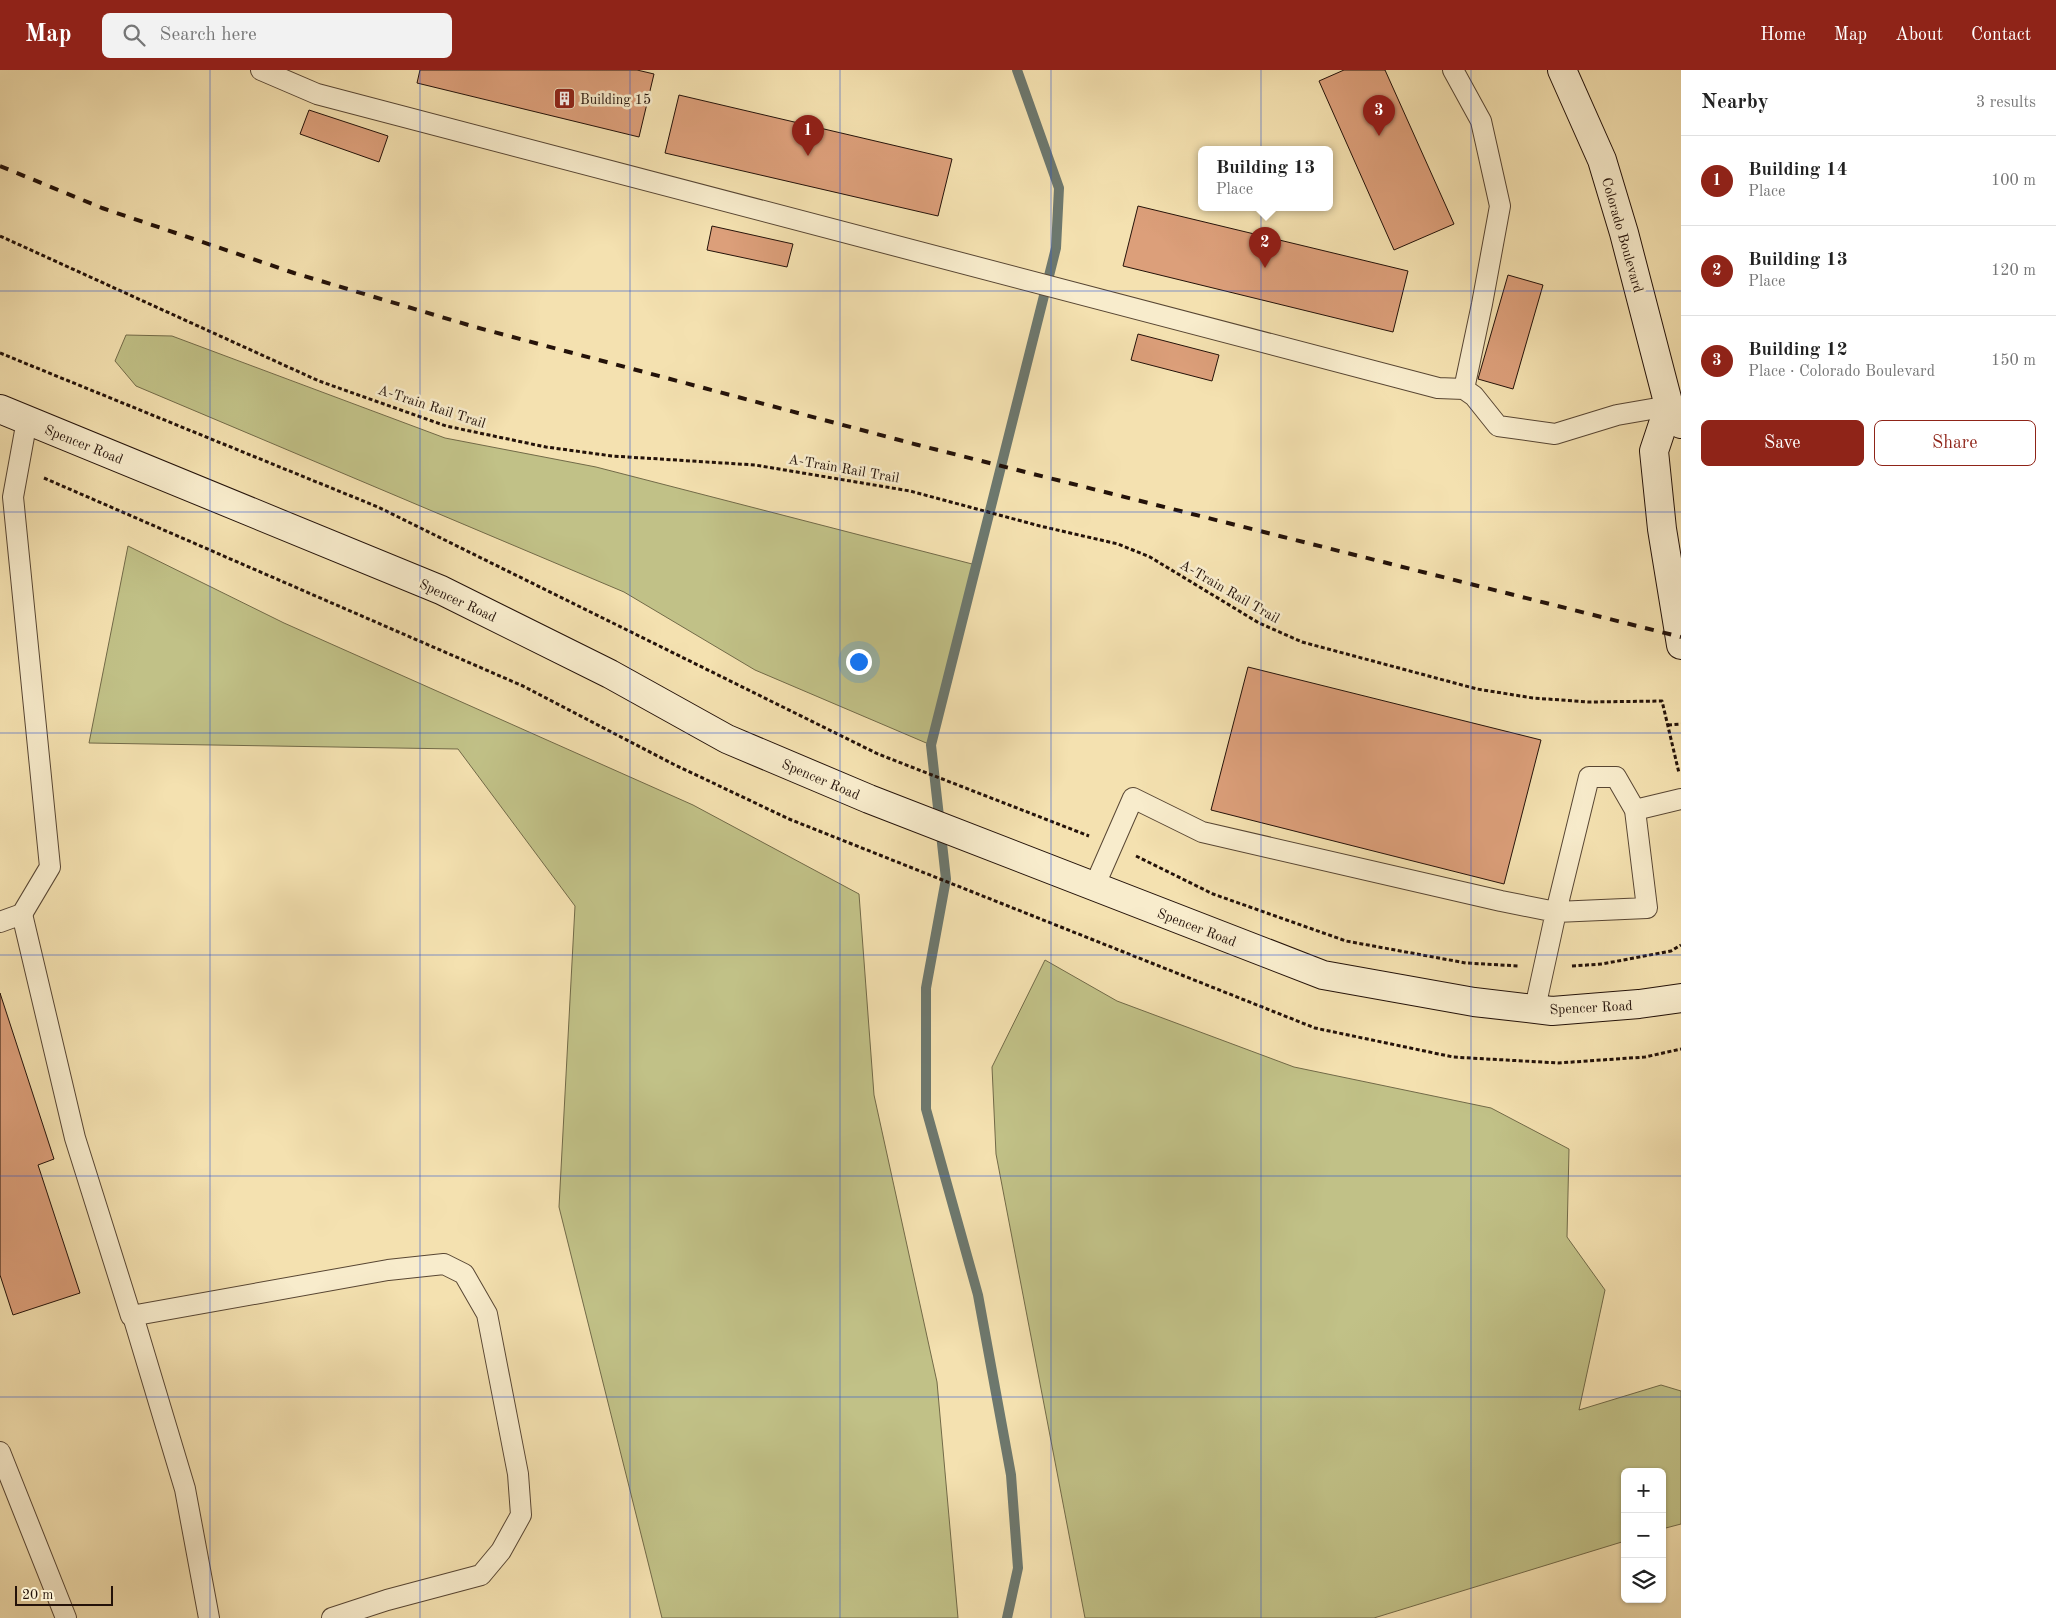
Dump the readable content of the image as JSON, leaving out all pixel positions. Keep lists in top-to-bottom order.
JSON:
{
  "streets": {
    "street": ["Colorado Boulevard", "Spencer Road"],
    "path": ["A-Train Rail Trail"]
  },
  "places": {
    "building": ["Building 15"]
  },
  "scale_bar": "20 m",
  "page": {
    "header": "Map",
    "search": "Search here",
    "nav": [
      "Home",
      "Map",
      "About",
      "Contact"
    ],
    "heading": ["Nearby", "3 results"],
    "pins": ["3", "1", "2"],
    "list": [
      {
        "mark": "1",
        "name": "Building 14",
        "note": "Place",
        "value": "100 m"
      },
      {
        "mark": "2",
        "name": "Building 13",
        "note": "Place",
        "value": "120 m"
      },
      {
        "mark": "3",
        "name": "Building 12",
        "note": "Place · Colorado Boulevard",
        "value": "150 m"
      }
    ],
    "popup": ["Building 13", "Place"],
    "buttons": ["Save", "Share"],
    "map_buttons": ["+", "−"],
    "scale": "20 m"
  }
}
